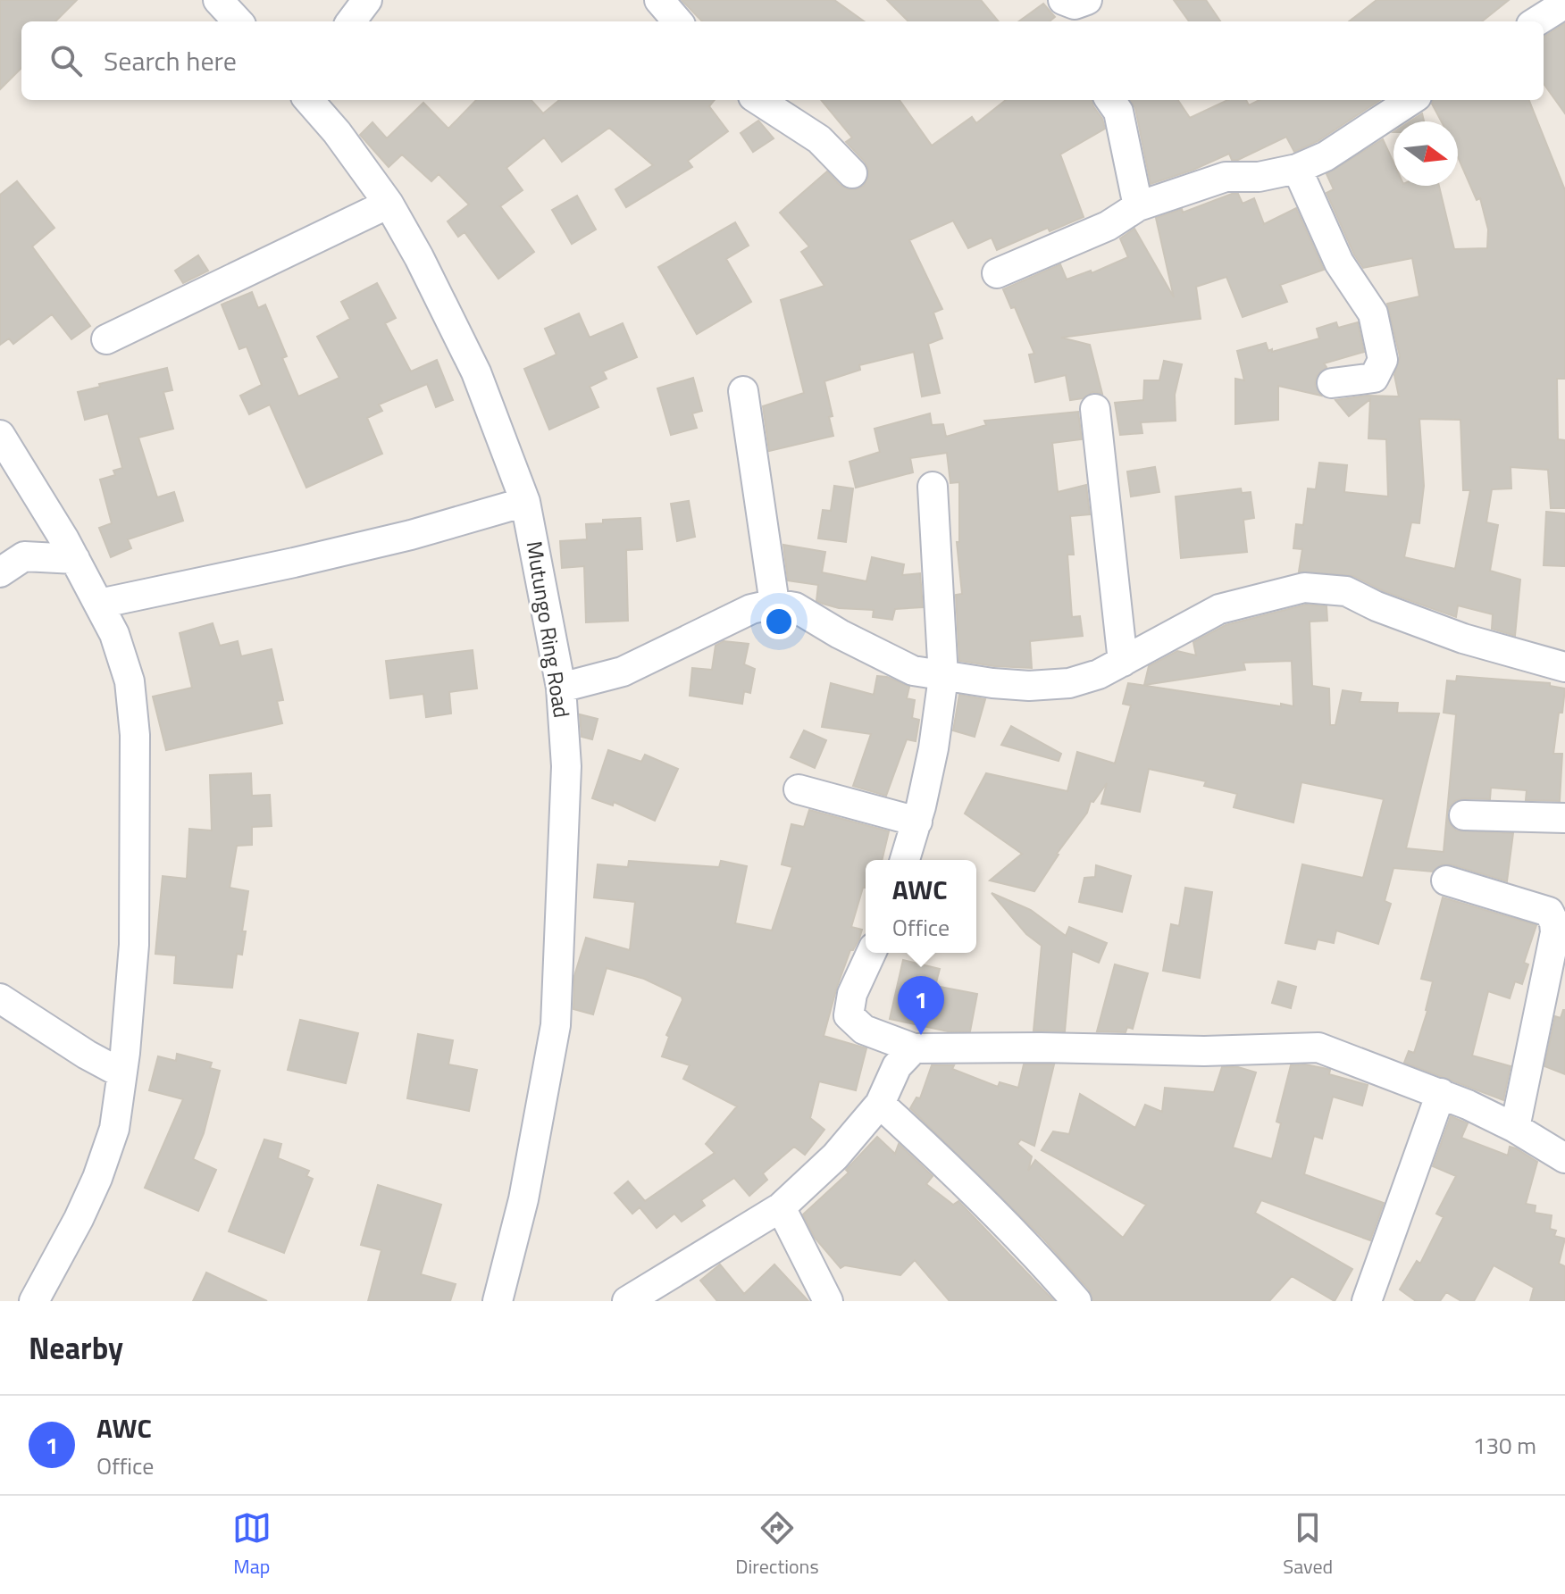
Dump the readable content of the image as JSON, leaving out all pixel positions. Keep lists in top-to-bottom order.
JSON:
{
  "streets": {
    "street": ["Mutungo Ring Road"]
  },
  "north": "right",
  "page": {
    "search": "Search here",
    "popup": ["AWC", "Office"],
    "pins": "1",
    "heading": "Nearby",
    "list": [
      {
        "mark": "1",
        "name": "AWC",
        "note": "Office",
        "value": "130 m"
      }
    ],
    "nav": ["Map", "Directions", "Saved"]
  }
}
